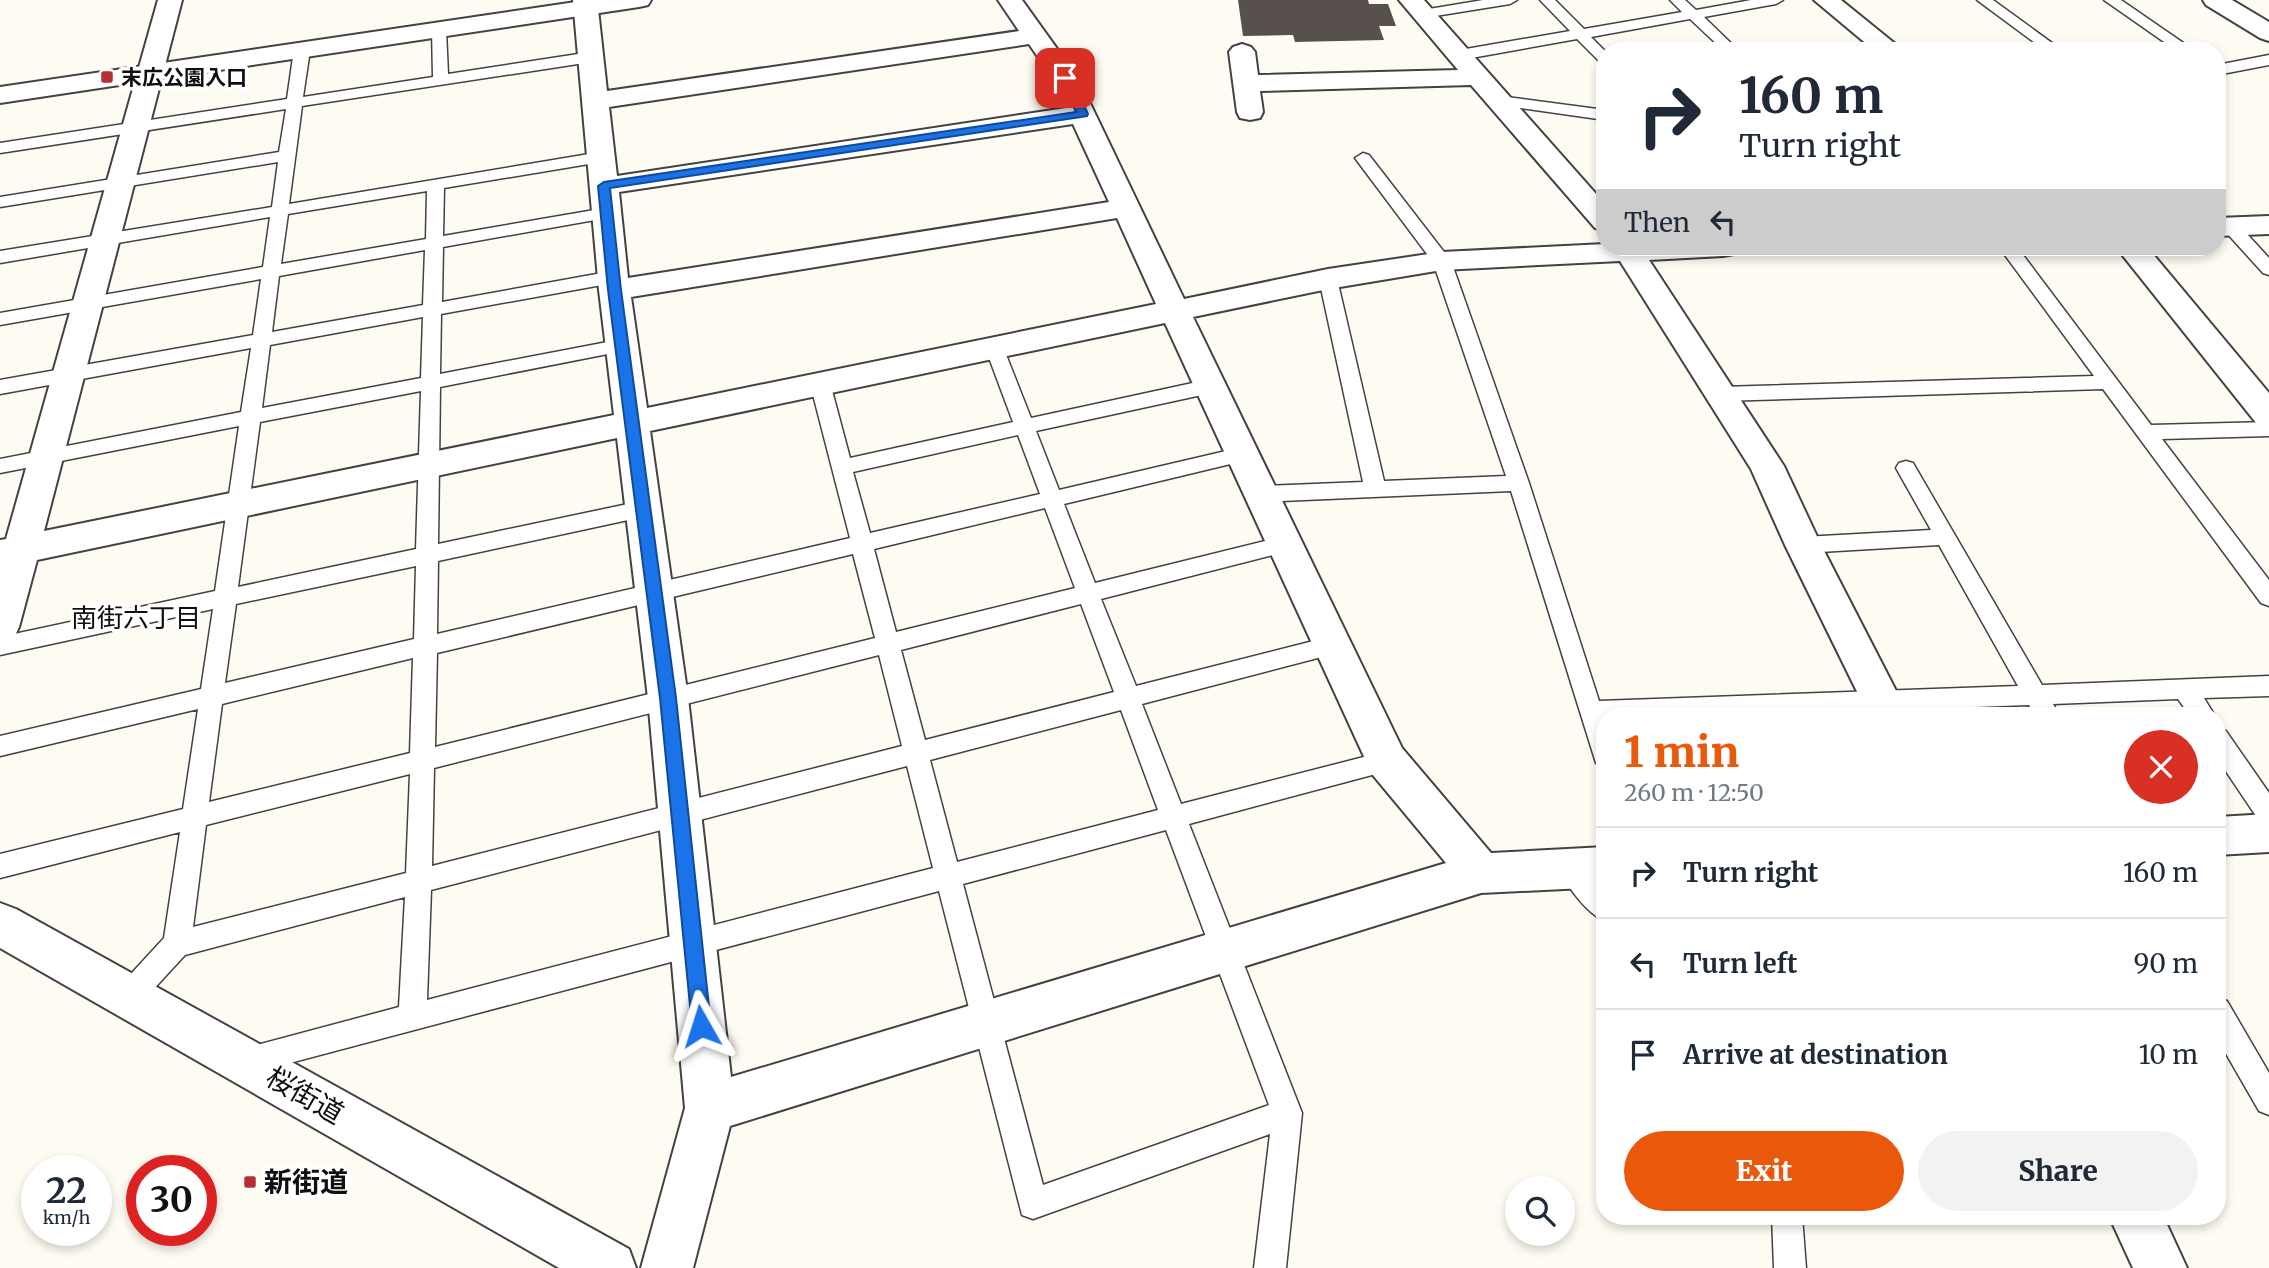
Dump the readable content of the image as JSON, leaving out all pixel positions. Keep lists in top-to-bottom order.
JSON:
{
  "streets": {
    "street": ["桜街道"]
  },
  "districts": ["南街六丁目"],
  "places": {
    "transit": ["末広公園入口", "新街道"]
  },
  "page": {
    "turn": ["160 m", "Turn right"],
    "then": "Then",
    "heading": ["1 min", "260 m · 12:50"],
    "list": [
      {
        "name": "Turn right",
        "value": "160 m"
      },
      {
        "name": "Turn left",
        "value": "90 m"
      },
      {
        "name": "Arrive at destination",
        "value": "10 m"
      }
    ],
    "buttons": ["Exit", "Share"],
    "speed": "22 km/h",
    "limit": "30"
  }
}
